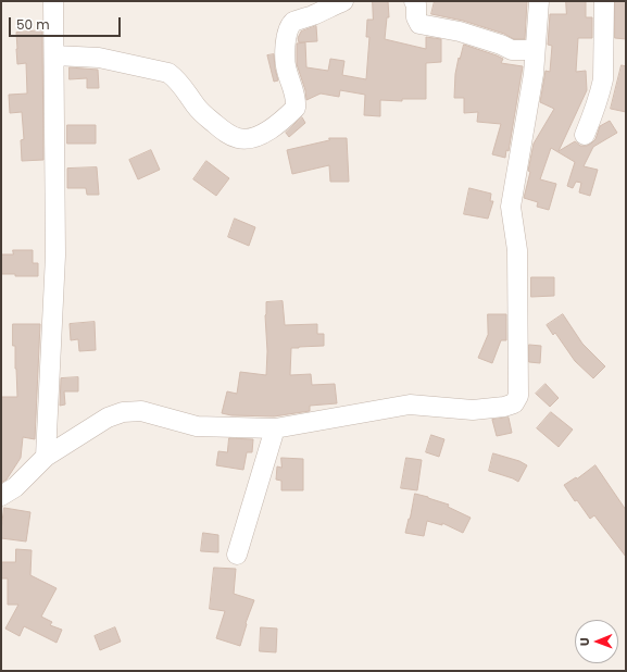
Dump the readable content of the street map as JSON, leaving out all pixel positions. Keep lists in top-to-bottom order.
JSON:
{
  "scale_bar": "50 m",
  "north": "left"
}
